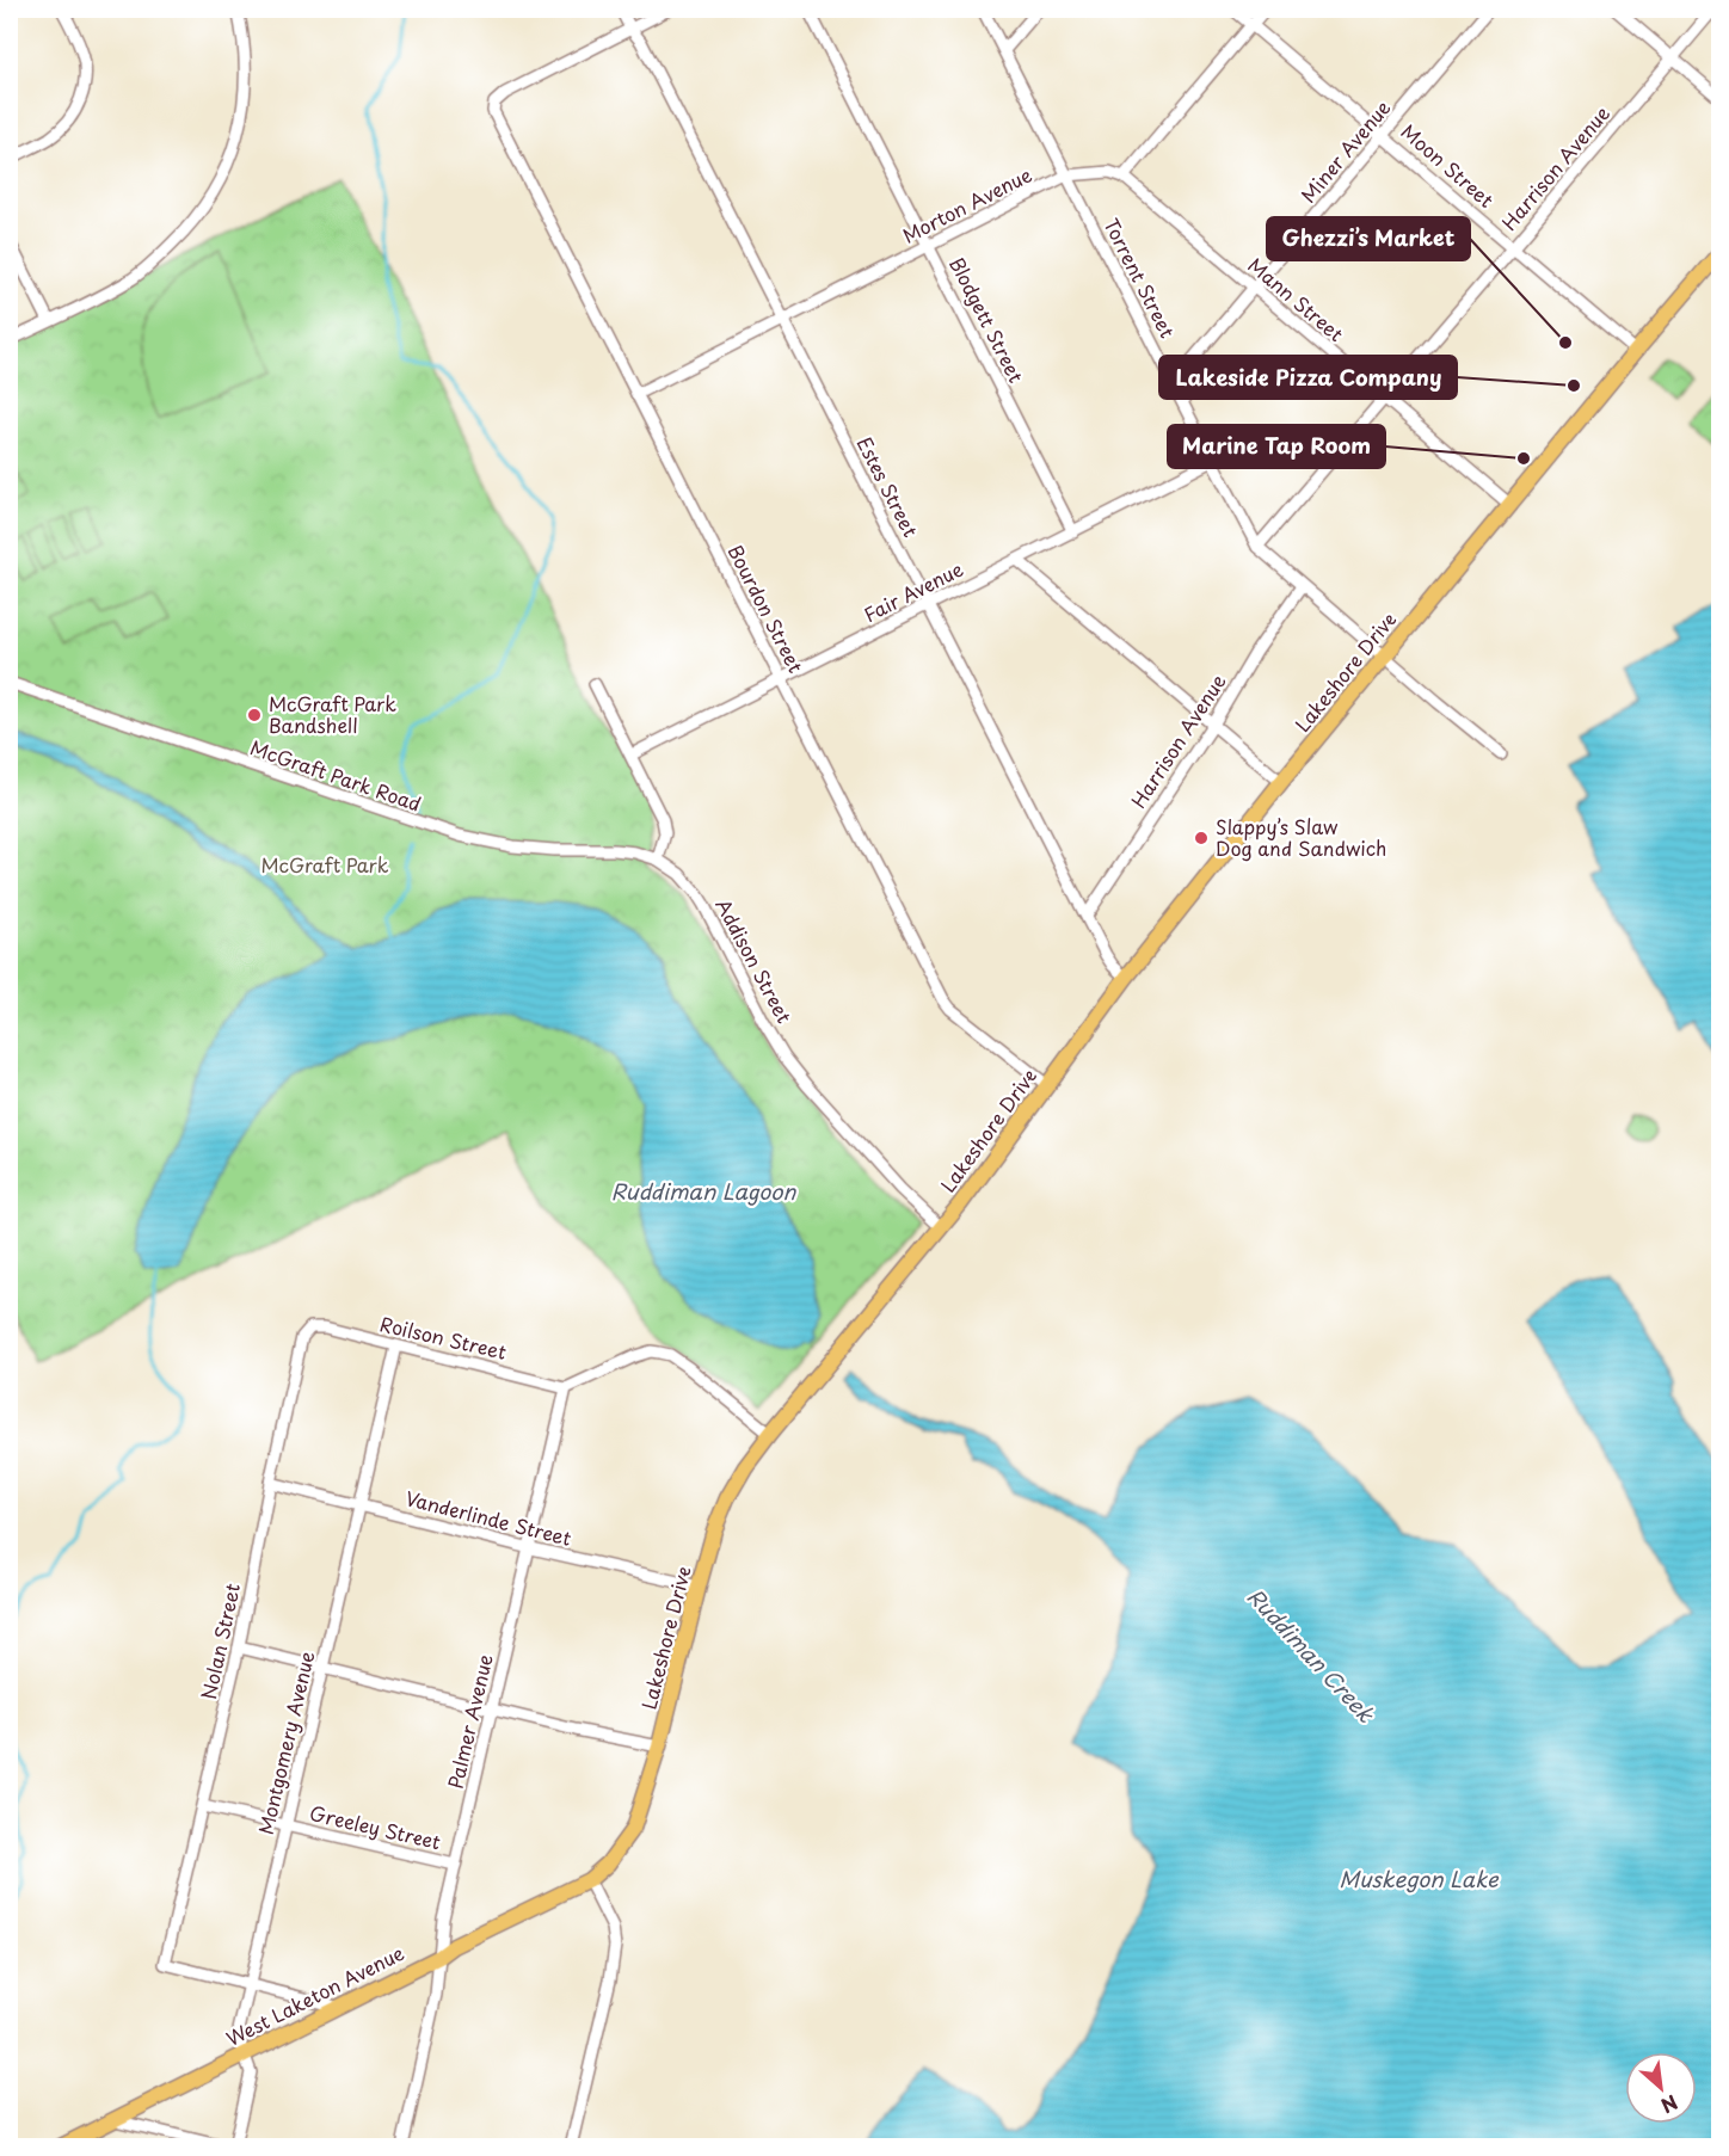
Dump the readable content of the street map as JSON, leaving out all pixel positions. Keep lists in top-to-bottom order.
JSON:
{
  "streets": {
    "main road": ["Lakeshore Drive", "West Laketon Avenue"],
    "street": [
      "Miner Avenue",
      "Moon Street",
      "Harrison Avenue",
      "Morton Avenue",
      "Torrent Street",
      "Mann Street",
      "Blodgett Street",
      "Estes Street",
      "Fair Avenue",
      "Bourdon Street",
      "McGraft Park Road",
      "Addison Street",
      "Roilson Street",
      "Vanderlinde Street",
      "Nolan Street",
      "Palmer Avenue",
      "Montgomery Avenue",
      "Greeley Street"
    ]
  },
  "crossings": [
    ["Miner Avenue", "Moon Street"],
    ["Miner Avenue", "Torrent Street"],
    ["Miner Avenue", "Mann Street"],
    ["Moon Street", "Harrison Avenue"],
    ["Moon Street", "Lakeshore Drive"],
    ["Harrison Avenue", "Torrent Street"],
    ["Harrison Avenue", "Mann Street"],
    ["Harrison Avenue", "Estes Street"],
    ["Morton Avenue", "Torrent Street"],
    ["Morton Avenue", "Mann Street"],
    ["Morton Avenue", "Blodgett Street"],
    ["Morton Avenue", "Estes Street"],
    ["Morton Avenue", "Bourdon Street"],
    ["Torrent Street", "Fair Avenue"],
    ["Torrent Street", "Lakeshore Drive"],
    ["Mann Street", "Lakeshore Drive"],
    ["Blodgett Street", "Fair Avenue"],
    ["Estes Street", "Fair Avenue"],
    ["Estes Street", "Bourdon Street"],
    ["Estes Street", "Lakeshore Drive"],
    ["Fair Avenue", "Bourdon Street"],
    ["Bourdon Street", "Lakeshore Drive"],
    ["Lakeshore Drive", "Addison Street"],
    ["Lakeshore Drive", "Vanderlinde Street"],
    ["Lakeshore Drive", "West Laketon Avenue"],
    ["McGraft Park Road", "Addison Street"],
    ["Roilson Street", "Nolan Street"],
    ["Roilson Street", "Palmer Avenue"],
    ["Roilson Street", "Montgomery Avenue"],
    ["Vanderlinde Street", "Nolan Street"],
    ["Vanderlinde Street", "Palmer Avenue"],
    ["Vanderlinde Street", "Montgomery Avenue"],
    ["Nolan Street", "Montgomery Avenue"],
    ["Nolan Street", "Greeley Street"],
    ["Palmer Avenue", "Greeley Street"],
    ["Palmer Avenue", "West Laketon Avenue"],
    ["Montgomery Avenue", "Greeley Street"],
    ["Montgomery Avenue", "West Laketon Avenue"]
  ],
  "water": ["Ruddiman Lagoon", "Ruddiman Creek", "Muskegon Lake"],
  "parks": ["McGraft Park"],
  "places": [
    "Ghezzi’s Market",
    "Lakeside Pizza Company",
    "Marine Tap Room",
    "McGraft Park Bandshell",
    "Slappy’s Slaw Dog and Sandwich"
  ],
  "north": "bottom right"
}
